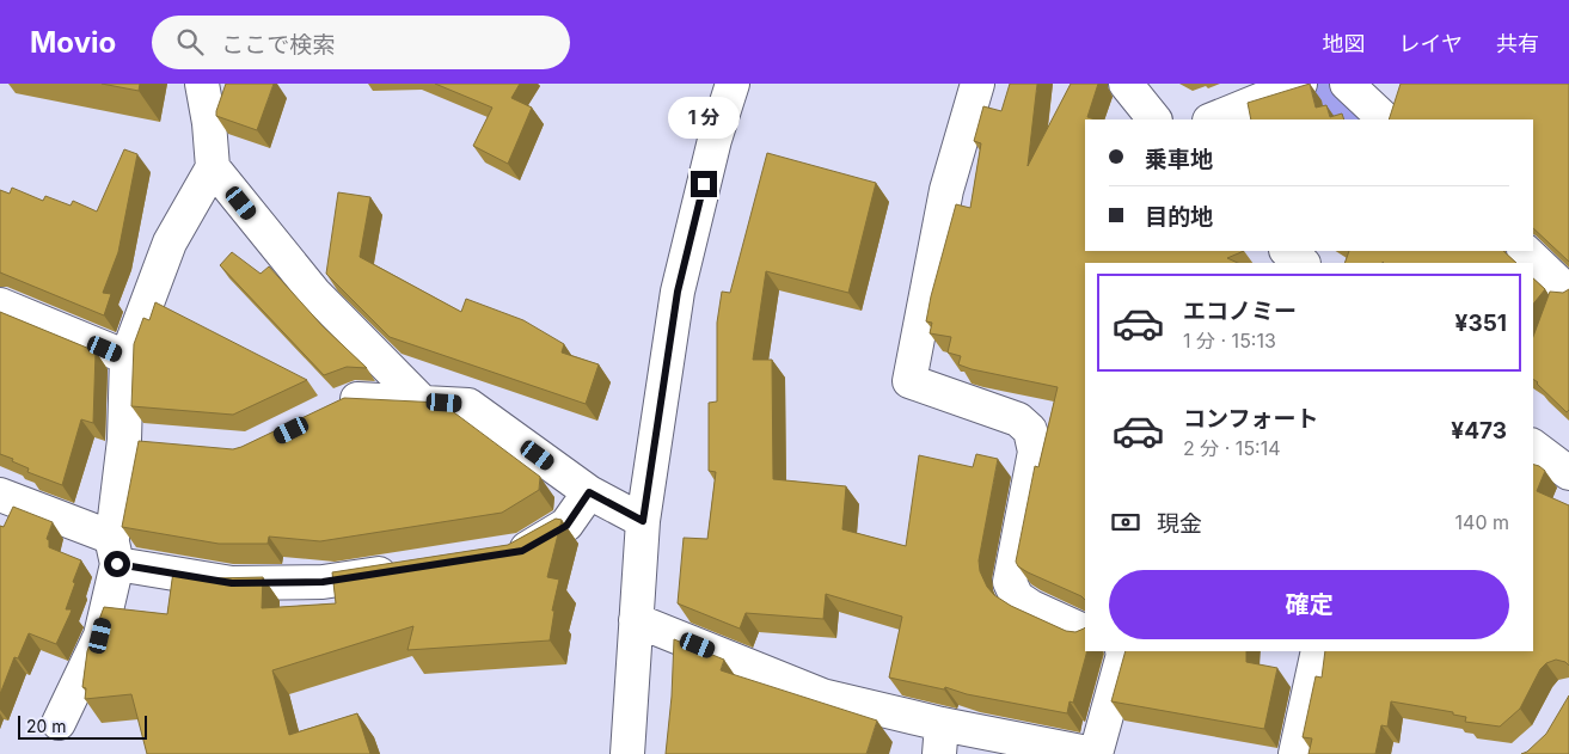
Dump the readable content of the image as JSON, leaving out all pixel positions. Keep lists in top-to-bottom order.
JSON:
{
  "scale_bar": "20 m",
  "page": {
    "header": "Movio",
    "search": "ここで検索",
    "nav": ["地図", "レイヤ", "共有"],
    "bubble": "1 分",
    "banner": ["乗車地", "目的地"],
    "list": [
      {
        "name": "エコノミー",
        "note": "1 分 · 15:13",
        "value": "¥351"
      },
      {
        "name": "コンフォート",
        "note": "2 分 · 15:14",
        "value": "¥473"
      }
    ],
    "pay": ["現金", "140 m"],
    "buttons": "確定",
    "scale": "20 m"
  }
}
